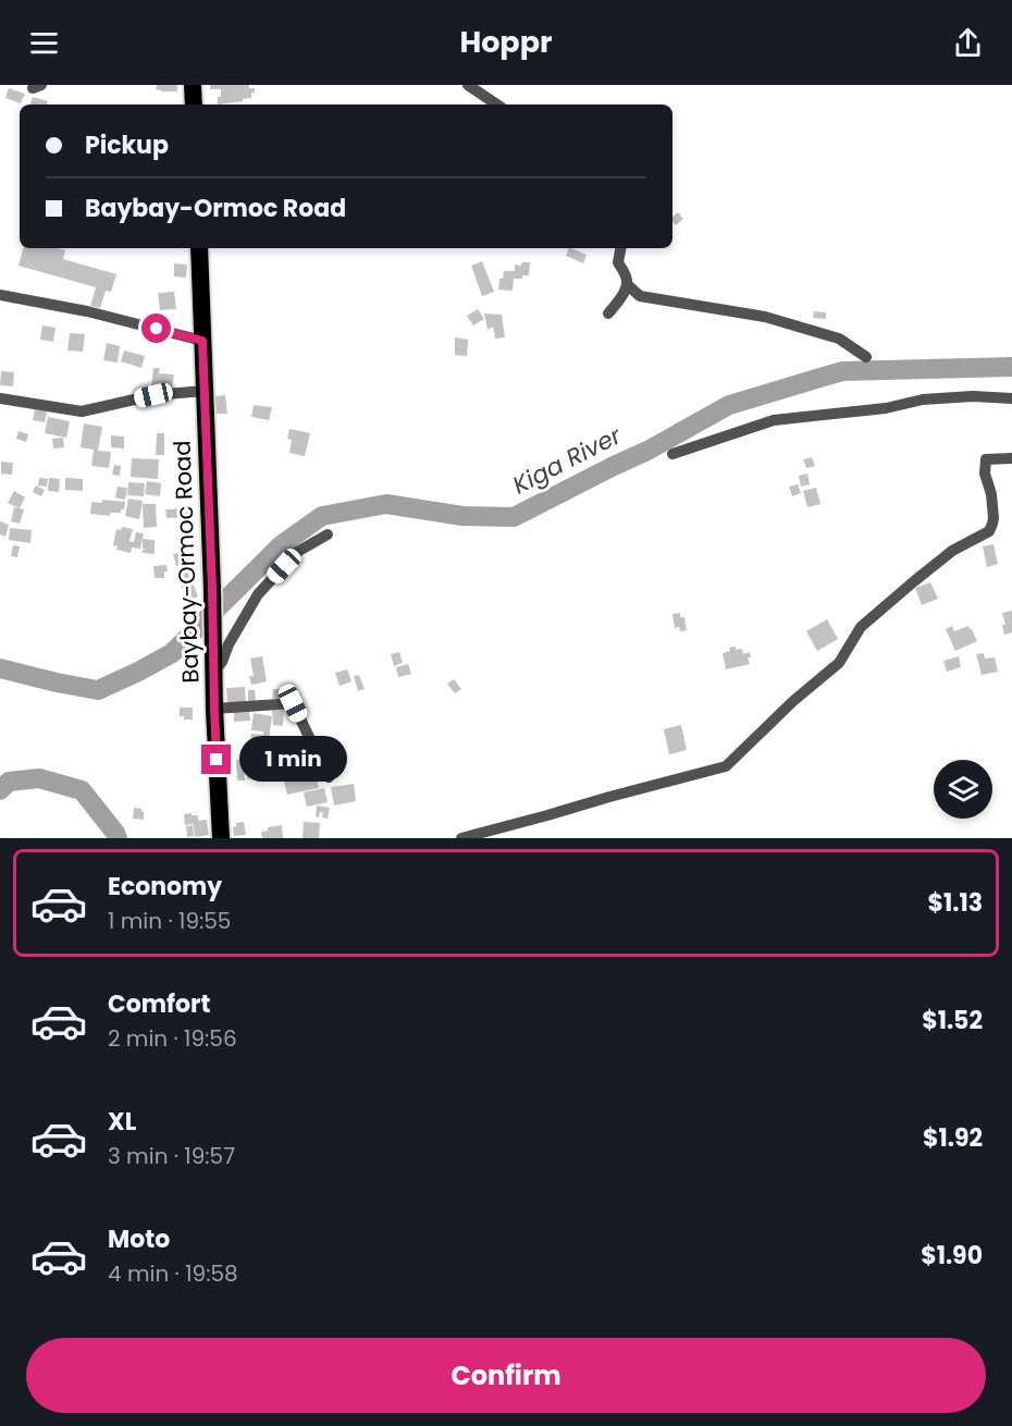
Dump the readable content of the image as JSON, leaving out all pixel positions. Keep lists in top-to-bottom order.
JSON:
{
  "streets": {
    "highway": ["Baybay-Ormoc Road"]
  },
  "water": ["Kiga River"],
  "page": {
    "header": "Hoppr",
    "banner": ["Pickup", "Baybay-Ormoc Road"],
    "bubble": "1 min",
    "list": [
      {
        "name": "Economy",
        "note": "1 min · 19:55",
        "value": "$1.13"
      },
      {
        "name": "Comfort",
        "note": "2 min · 19:56",
        "value": "$1.52"
      },
      {
        "name": "XL",
        "note": "3 min · 19:57",
        "value": "$1.92"
      },
      {
        "name": "Moto",
        "note": "4 min · 19:58",
        "value": "$1.90"
      }
    ],
    "buttons": "Confirm"
  }
}
